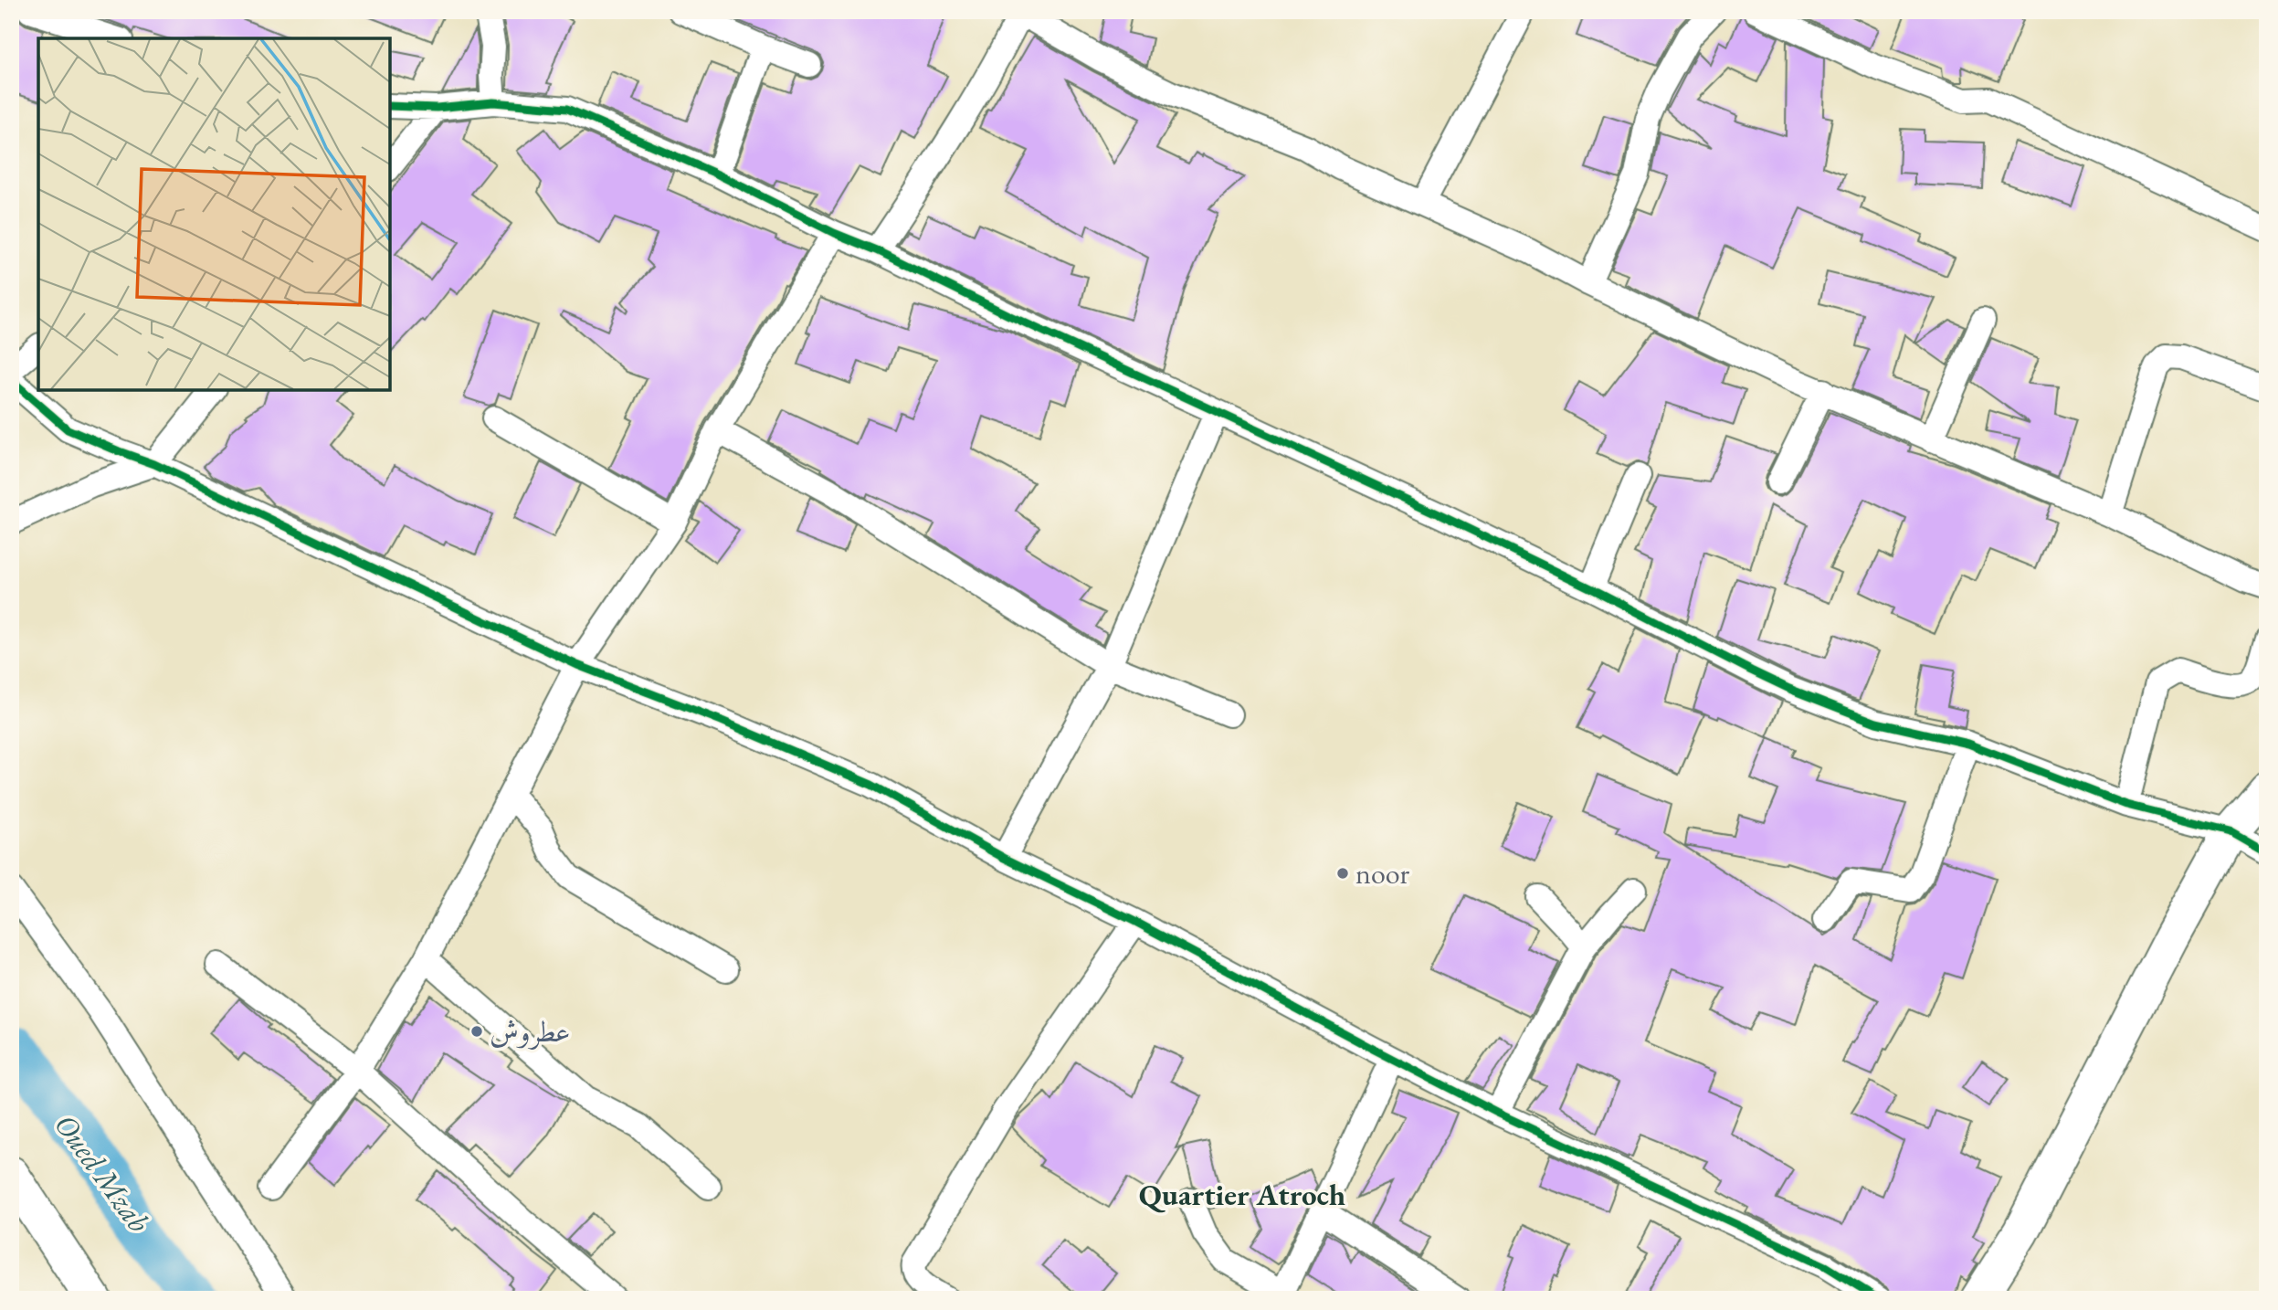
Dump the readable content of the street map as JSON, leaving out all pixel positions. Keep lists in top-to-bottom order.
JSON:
{
  "districts": ["Quartier Atroch"],
  "water": ["Oued Mzab"],
  "places": ["noor", "عطروش"]
}
